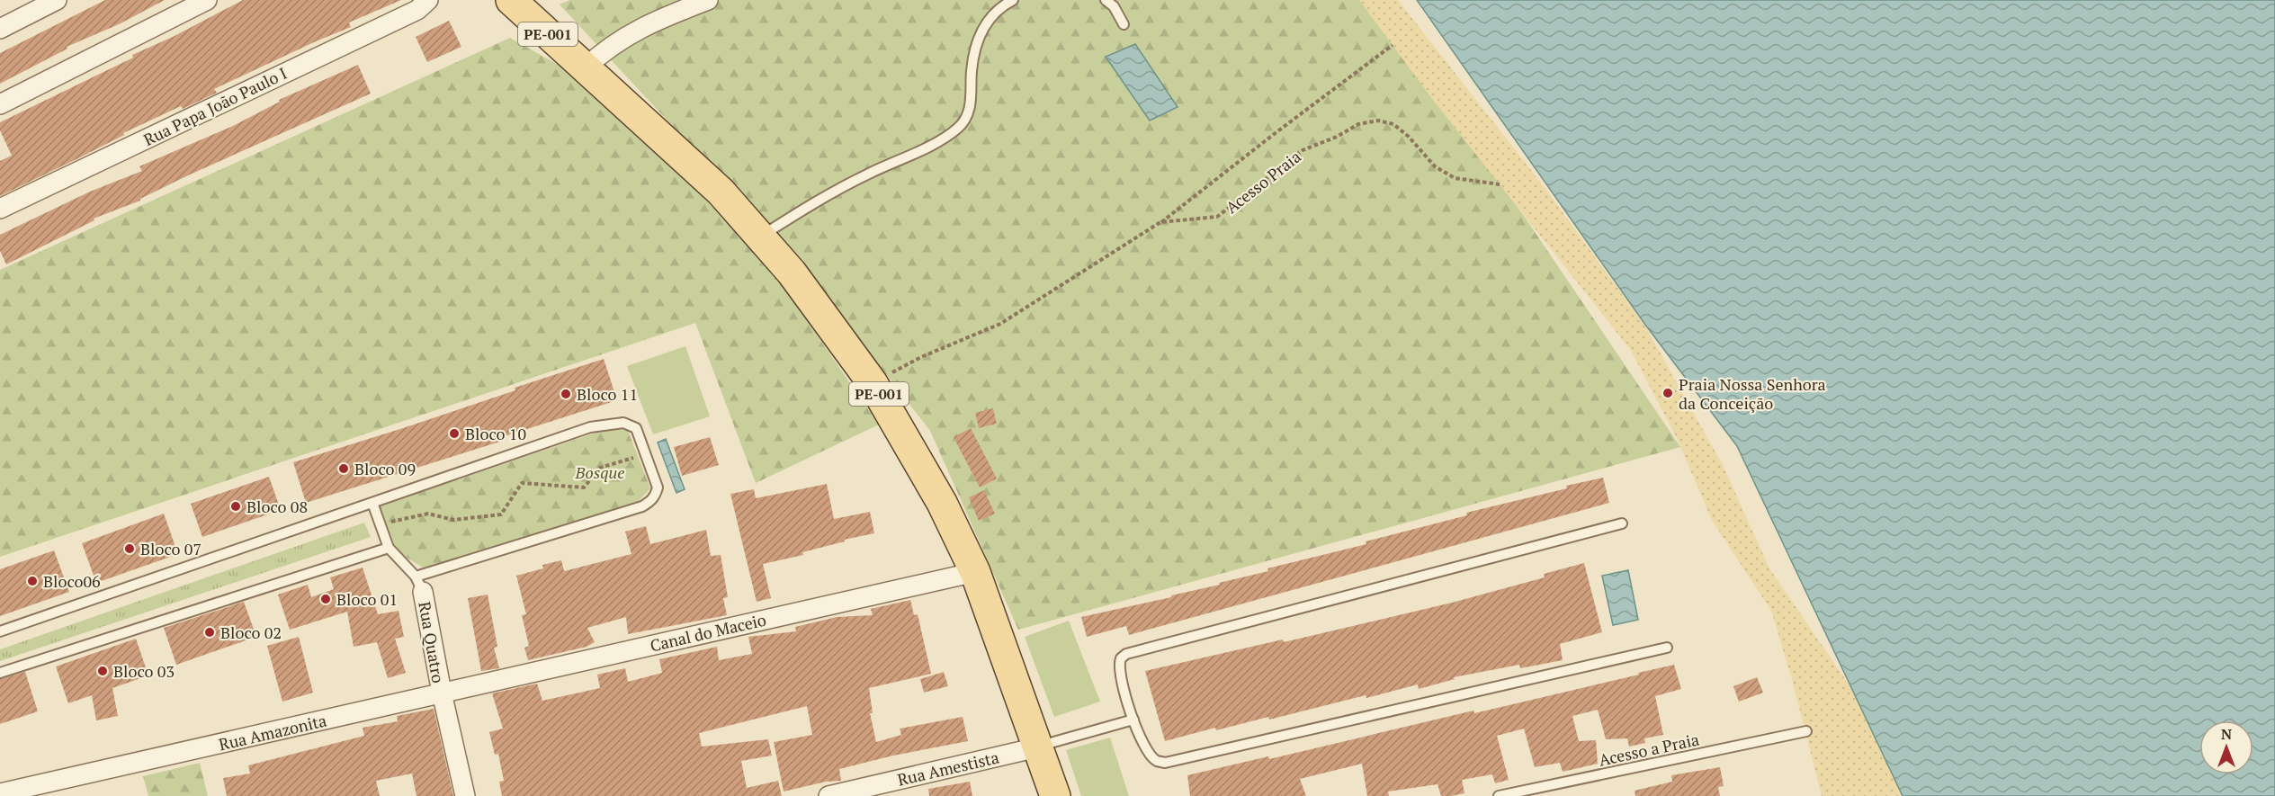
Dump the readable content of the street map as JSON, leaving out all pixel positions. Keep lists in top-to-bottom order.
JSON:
{
  "streets": {
    "main road": ["PE-001"],
    "street": [
      "Rua Papa João Paulo I",
      "Canal do Maceio",
      "Rua Quatro",
      "Rua Amazonita",
      "Rua Amestista"
    ],
    "lane": ["Acesso a Praia"],
    "path": ["Acesso Praia"]
  },
  "crossings": [
    ["PE-001", "Acesso Praia"],
    ["PE-001", "Canal do Maceio"],
    ["PE-001", "Rua Amestista"],
    ["Canal do Maceio", "Rua Quatro"],
    ["Canal do Maceio", "Rua Amazonita"],
    ["Rua Quatro", "Rua Amazonita"]
  ],
  "parks": ["Bosque"],
  "places": [
    "Praia Nossa Senhora da Conceição",
    "Bloco 11",
    "Bloco 10",
    "Bloco 09",
    "Bloco 08",
    "Bloco 07",
    "Bloco06",
    "Bloco 01",
    "Bloco 02",
    "Bloco 03"
  ],
  "north": "top"
}
